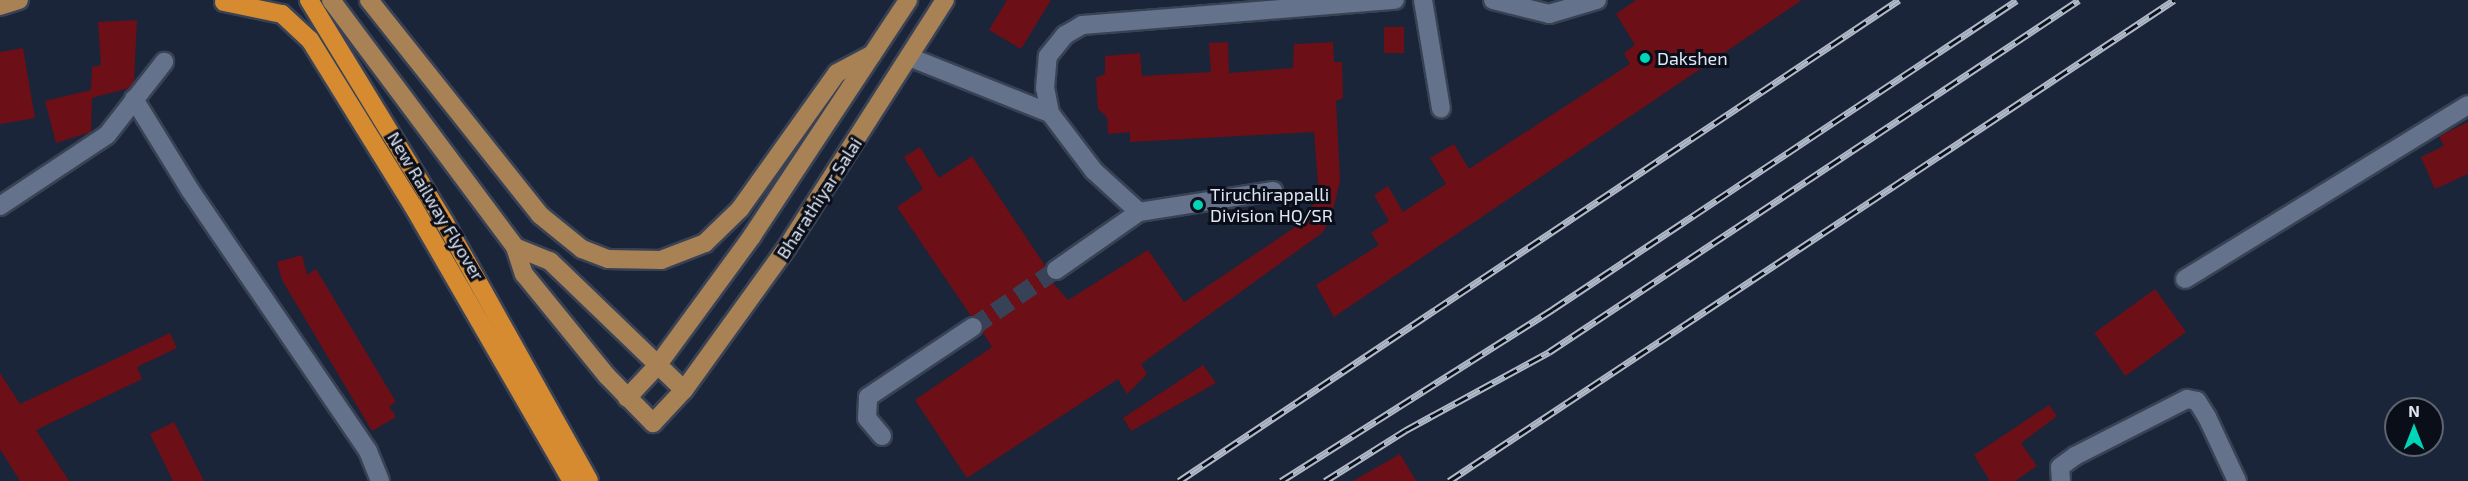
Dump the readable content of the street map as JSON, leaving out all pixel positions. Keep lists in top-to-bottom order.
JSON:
{
  "streets": {
    "highway": ["New Railway Flyover"],
    "main road": ["Bharathiyar Salai"]
  },
  "places": ["Dakshen", "Tiruchirappalli Division HQ/SR"],
  "north": "top"
}
